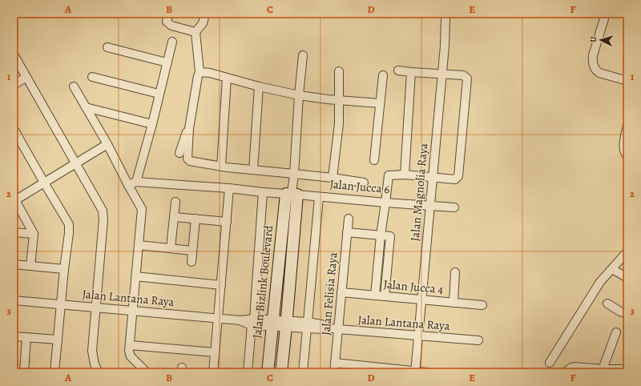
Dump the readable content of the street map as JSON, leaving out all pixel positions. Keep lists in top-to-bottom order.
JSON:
{
  "streets": {
    "street": [
      "Jalan Jucca 6",
      "Jalan Magnolia Raya",
      "Jalan Bizlink Boulevard",
      "Jalan Jucca 4",
      "Jalan Felisia Raya",
      "Jalan Lantana Raya"
    ]
  },
  "crossings": [
    ["Jalan Jucca 6", "Jalan Magnolia Raya"],
    ["Jalan Jucca 6", "Jalan Bizlink Boulevard"],
    ["Jalan Magnolia Raya", "Jalan Jucca 4"],
    ["Jalan Magnolia Raya", "Jalan Lantana Raya"],
    ["Jalan Bizlink Boulevard", "Jalan Lantana Raya"],
    ["Jalan Jucca 4", "Jalan Felisia Raya"],
    ["Jalan Felisia Raya", "Jalan Lantana Raya"]
  ],
  "north": "left",
  "grid": {
    "columns": [
      "A",
      "B",
      "C",
      "D",
      "E",
      "F"
    ],
    "rows": ["1", "2", "3"]
  }
}
